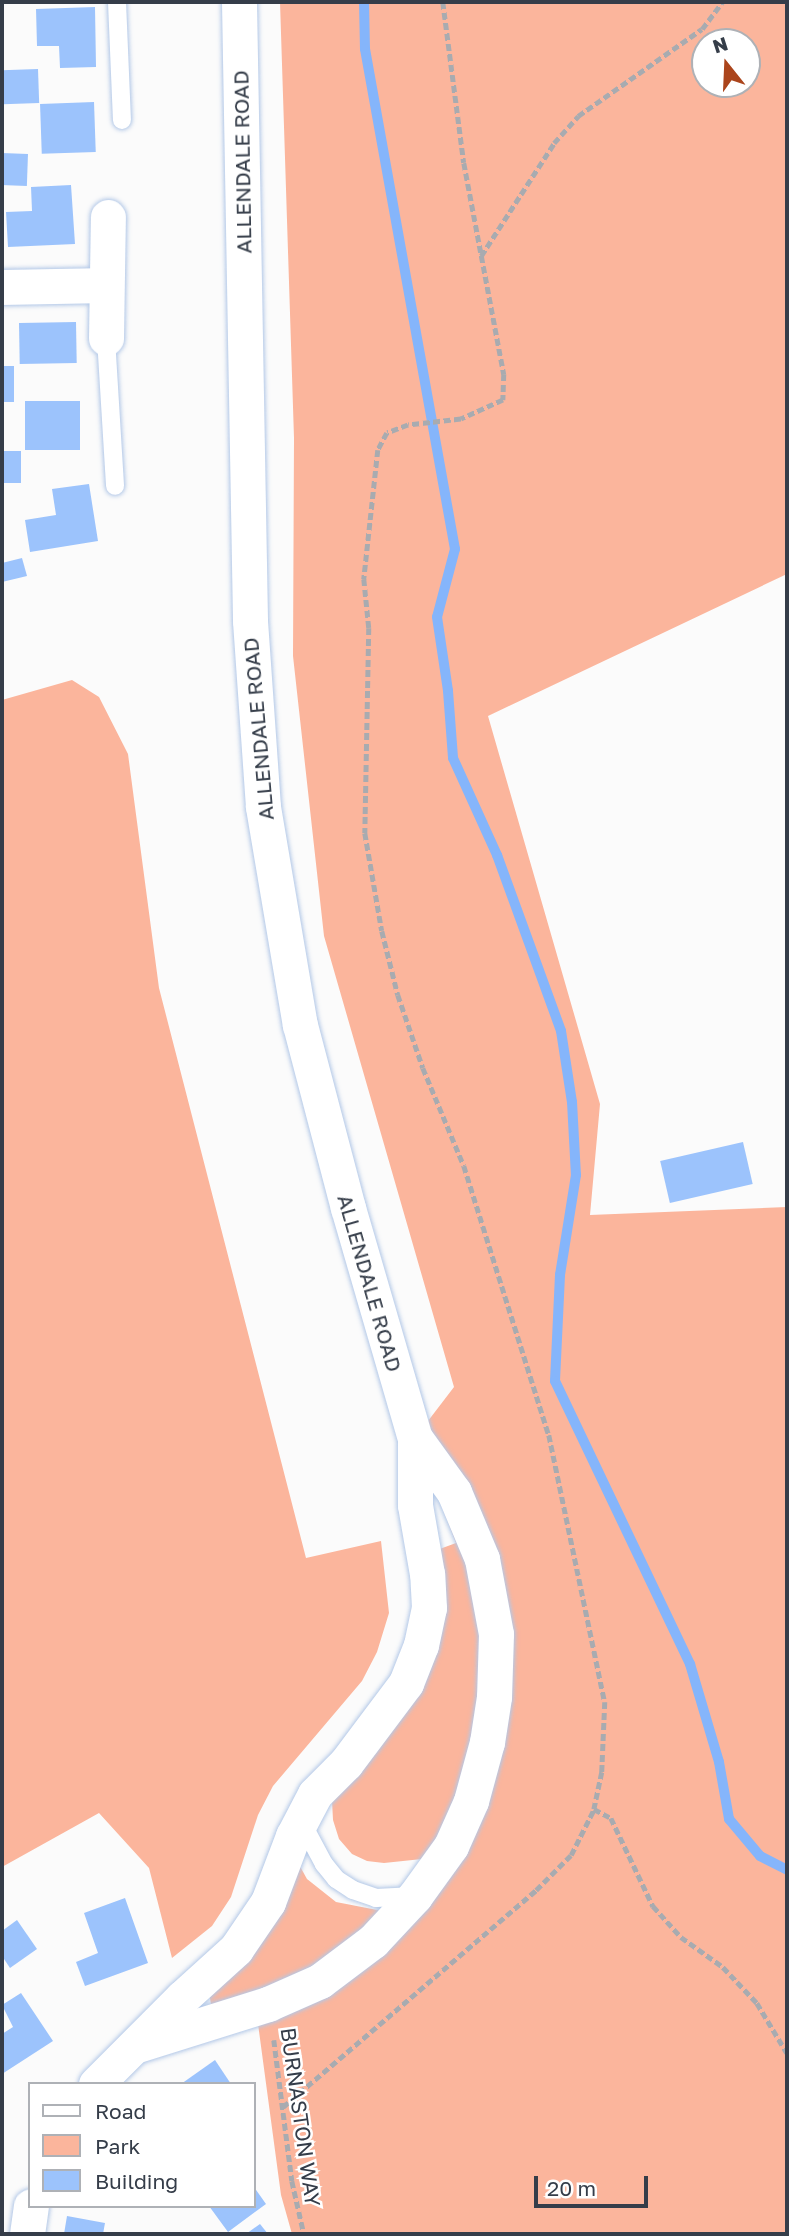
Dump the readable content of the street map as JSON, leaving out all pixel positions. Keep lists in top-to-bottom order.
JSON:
{
  "streets": {
    "street": ["ALLENDALE ROAD"],
    "path": ["BURNASTON WAY"]
  },
  "crossings": [
    ["ALLENDALE ROAD", "BURNASTON WAY"]
  ],
  "legend": ["Road", "Park", "Building"],
  "scale_bar": "20 m",
  "north": "top"
}
